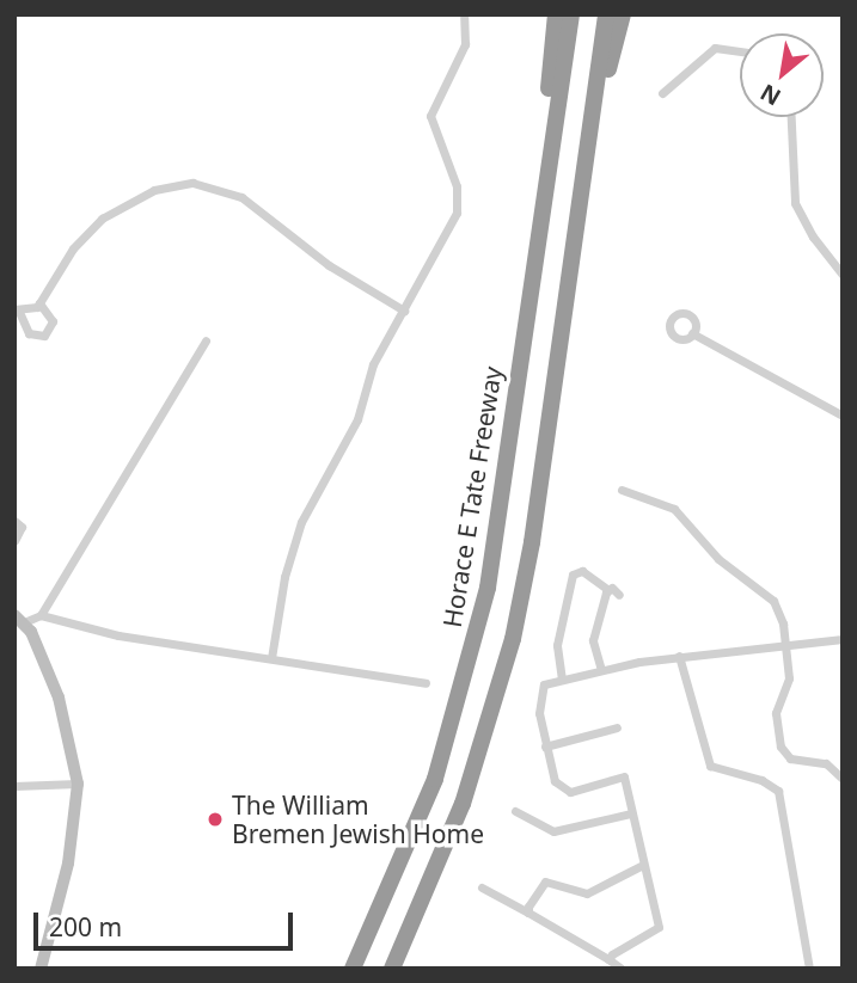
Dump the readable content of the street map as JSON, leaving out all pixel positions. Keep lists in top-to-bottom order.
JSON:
{
  "streets": {
    "highway": ["Horace E Tate Freeway"]
  },
  "places": ["The William Bremen Jewish Home"],
  "scale_bar": "200 m",
  "north": "bottom left"
}
